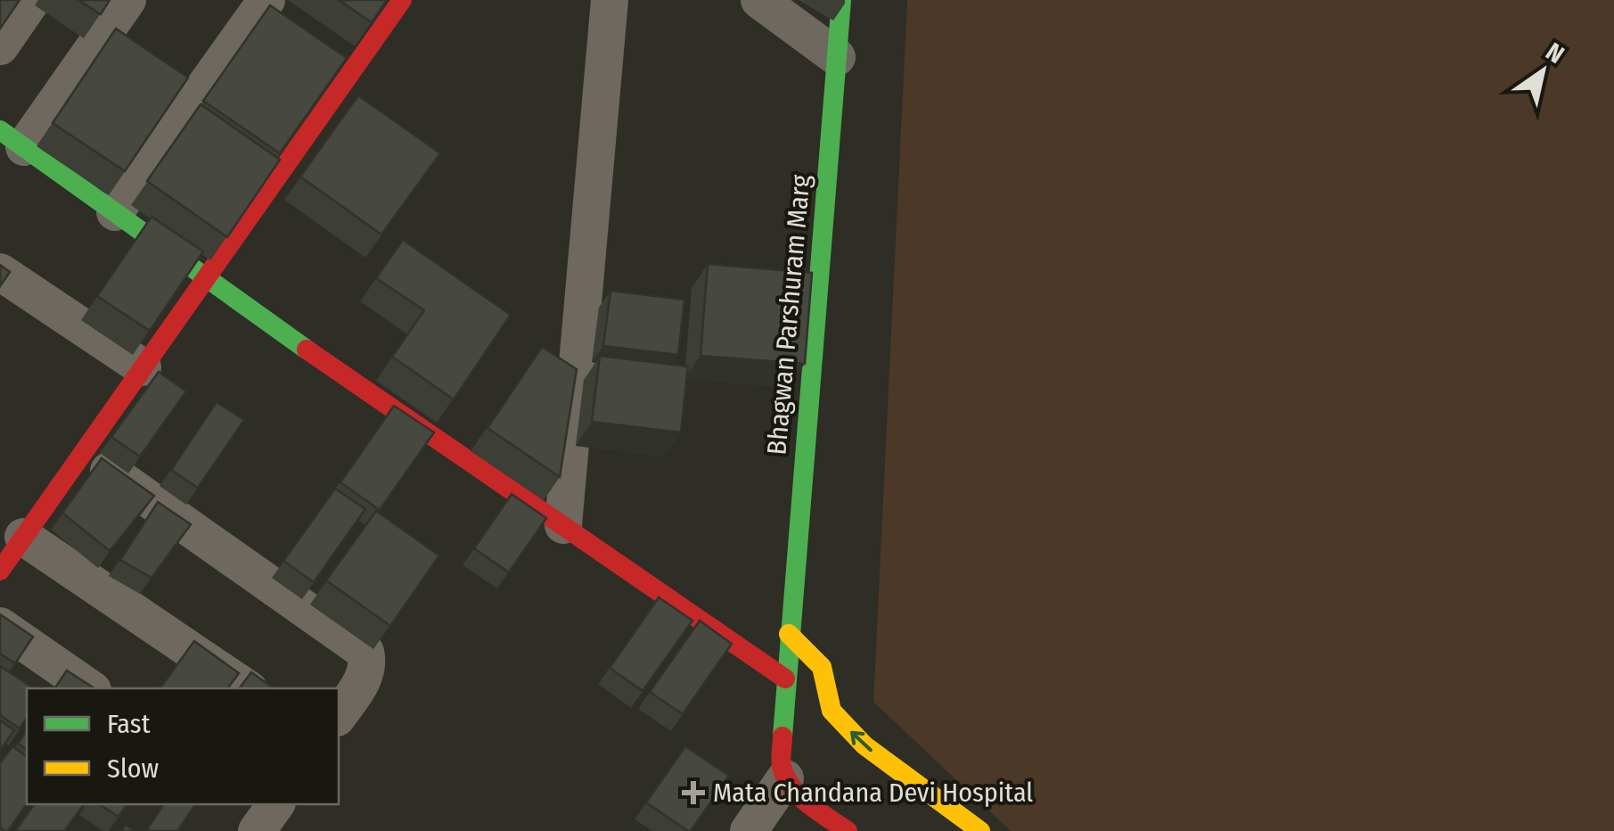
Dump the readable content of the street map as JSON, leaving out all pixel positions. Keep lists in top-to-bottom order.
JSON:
{
  "streets": {
    "street": ["Bhagwan Parshuram Marg"]
  },
  "places": {
    "health": ["Mata Chandana Devi Hospital"]
  },
  "legend": ["Fast", "Slow"],
  "north": "top right"
}
